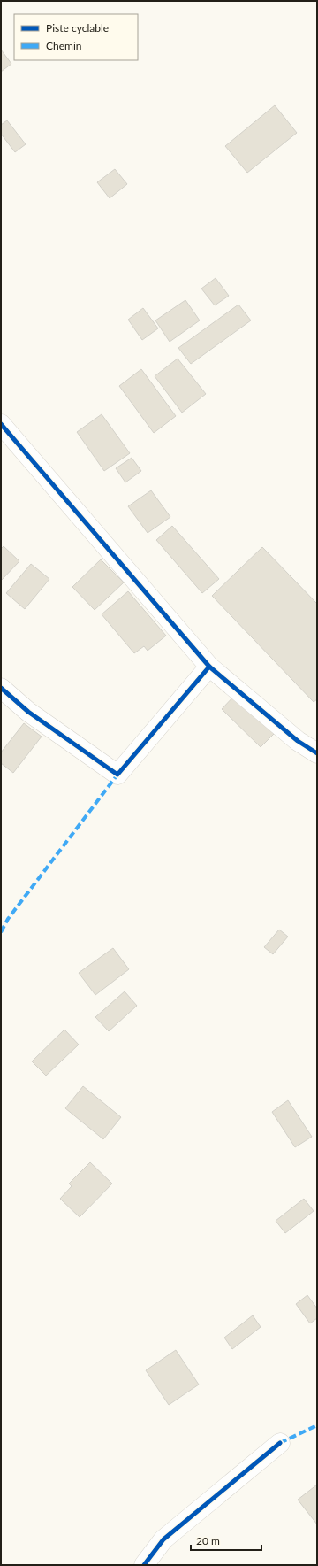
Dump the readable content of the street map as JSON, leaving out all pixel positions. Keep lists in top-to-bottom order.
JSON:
{
  "legend": ["Piste cyclable", "Chemin"],
  "scale_bar": "20 m"
}
